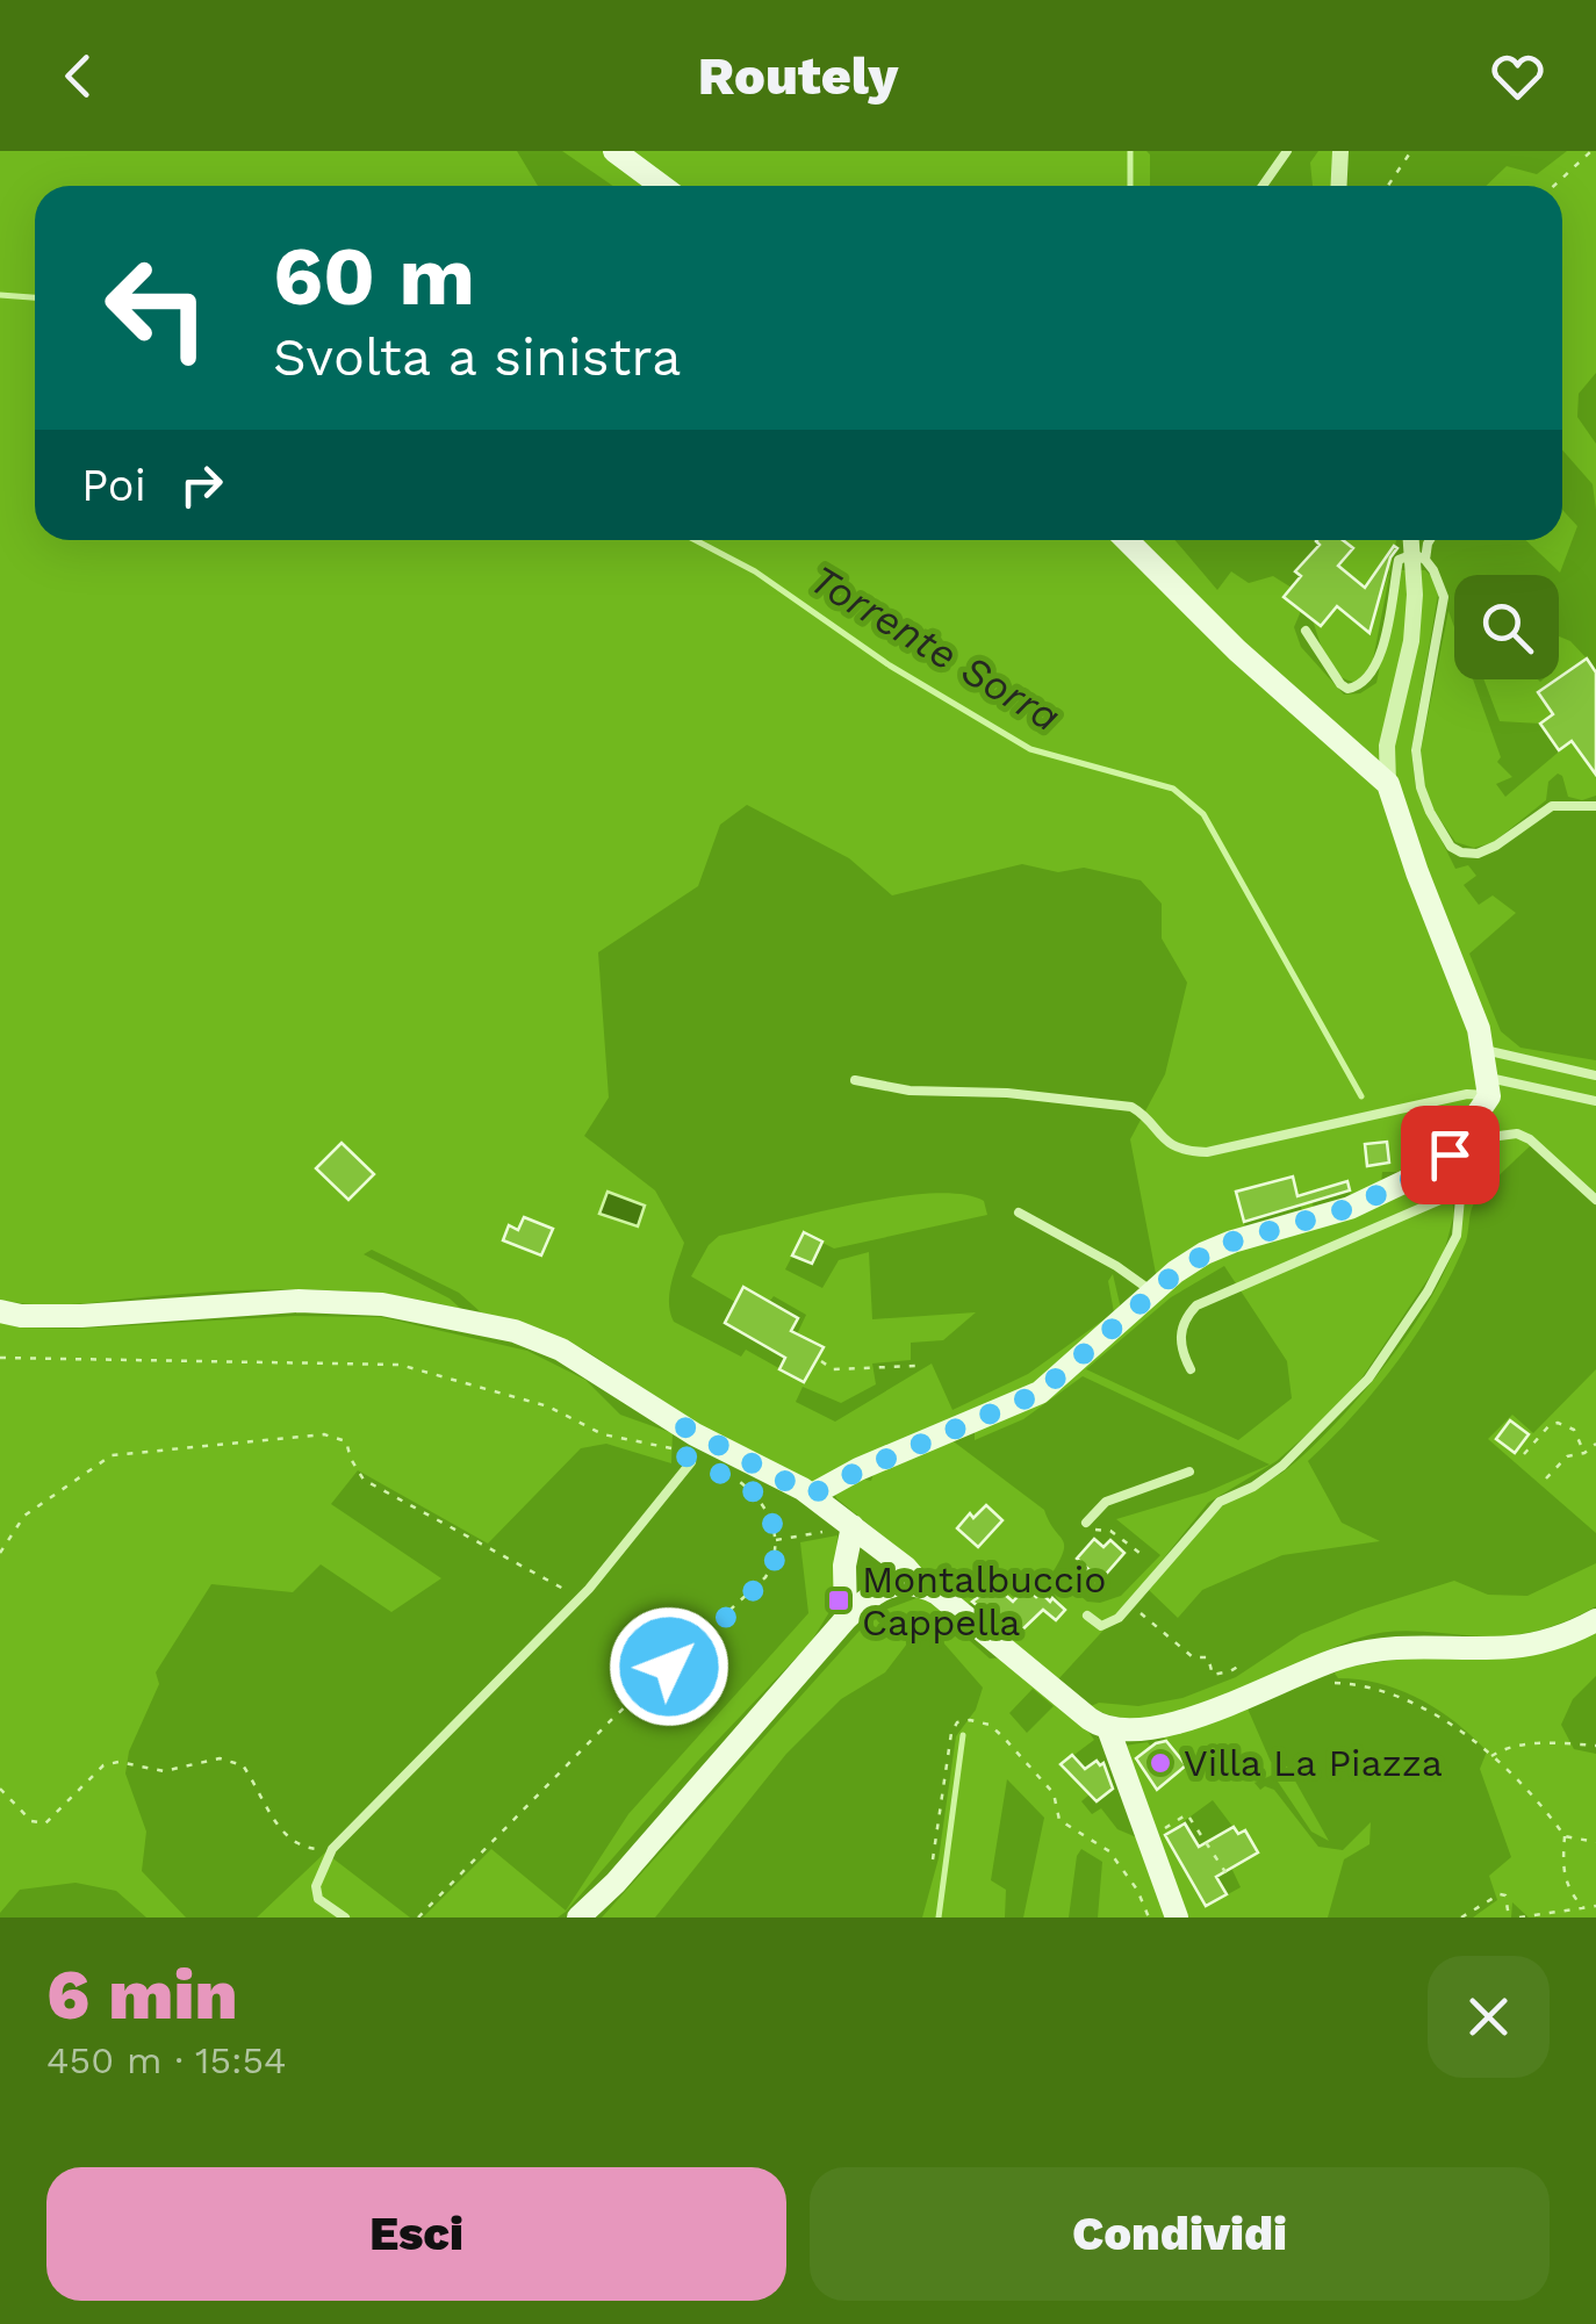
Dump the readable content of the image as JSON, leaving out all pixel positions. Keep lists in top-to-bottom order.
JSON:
{
  "water": ["Torrente Sorra"],
  "places": {
    "transit": ["Montalbuccio Cappella"],
    "other": ["Villa La Piazza"]
  },
  "page": {
    "header": "Routely",
    "turn": ["60 m", "Svolta a sinistra"],
    "then": "Poi",
    "heading": ["6 min", "450 m · 15:54"],
    "buttons": ["Esci", "Condividi"]
  }
}
